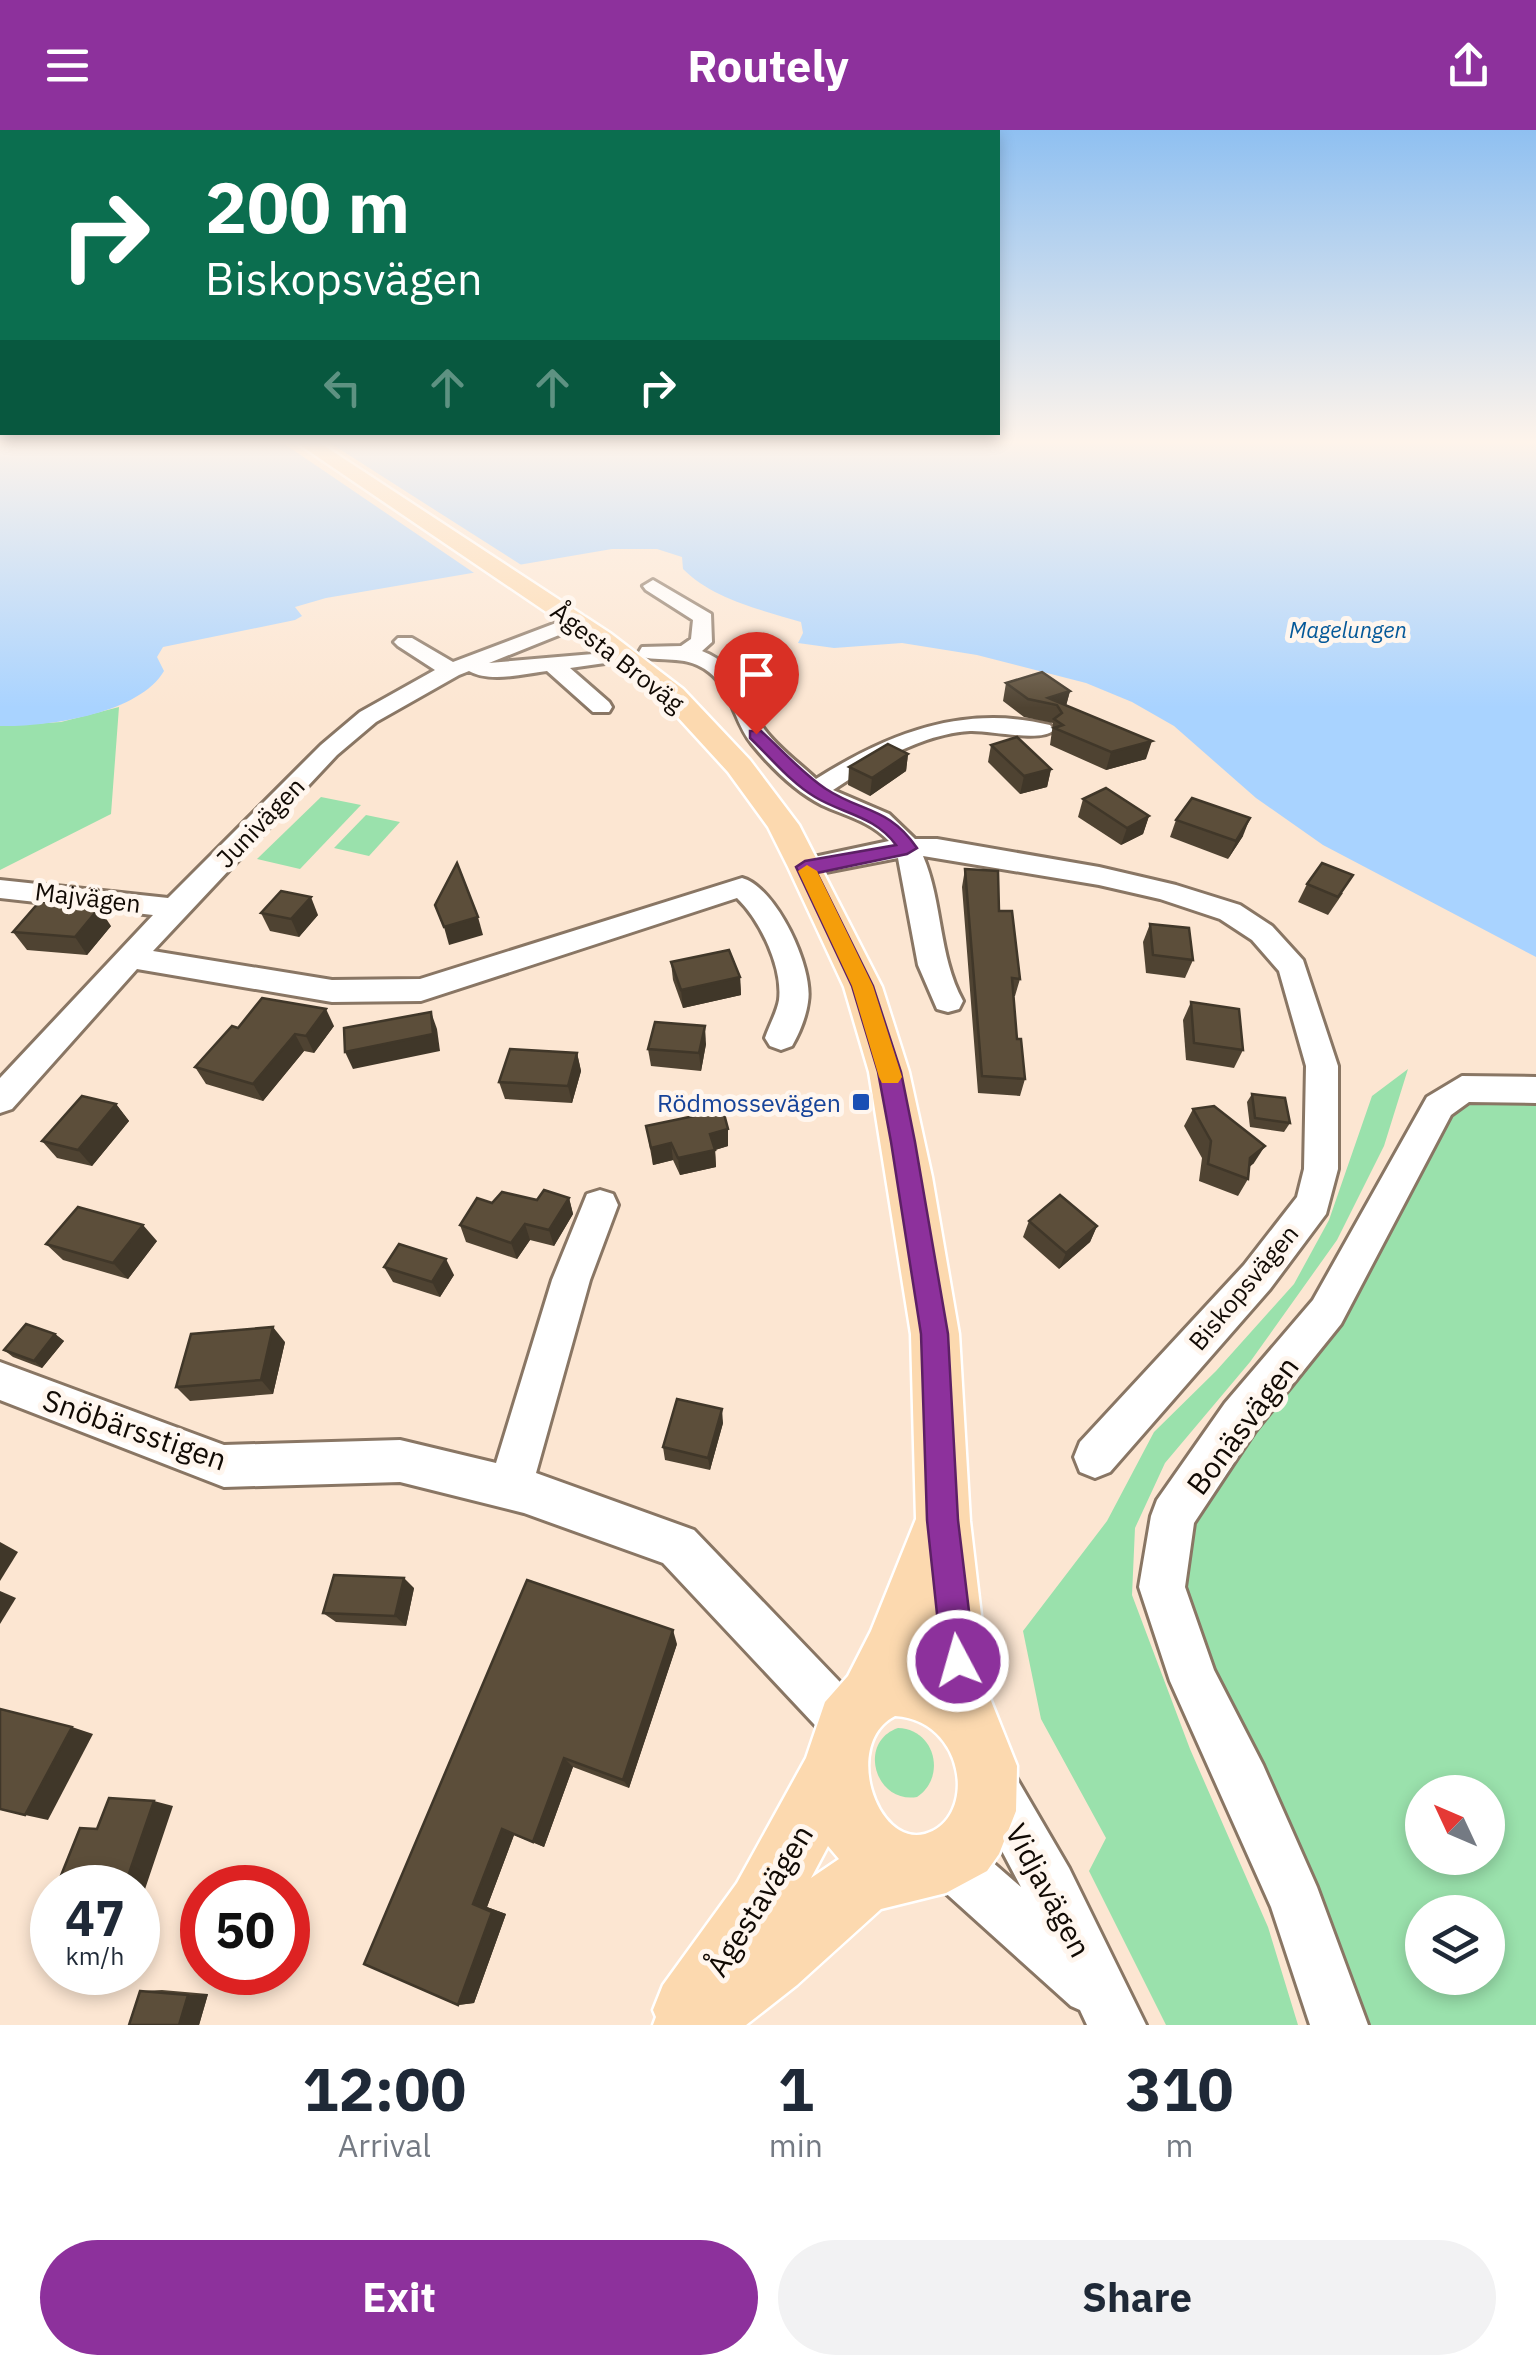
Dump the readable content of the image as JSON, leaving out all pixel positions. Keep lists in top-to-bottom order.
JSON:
{
  "streets": {
    "main road": ["Ågesta Broväg", "Ågestavägen"],
    "street": [
      "Junivägen",
      "Majvägen",
      "Biskopsvägen",
      "Bonäsvägen",
      "Snöbärsstigen",
      "Vidjavägen"
    ]
  },
  "crossings": [
    ["Ågesta Broväg", "Junivägen"],
    ["Ågesta Broväg", "Biskopsvägen"],
    ["Ågesta Broväg", "Snöbärsstigen"],
    ["Ågesta Broväg", "Vidjavägen"],
    ["Ågesta Broväg", "Ågestavägen"],
    ["Junivägen", "Majvägen"],
    ["Snöbärsstigen", "Vidjavägen"],
    ["Snöbärsstigen", "Ågestavägen"],
    ["Vidjavägen", "Ågestavägen"]
  ],
  "water": ["Magelungen"],
  "places": {
    "transit": ["Rödmossevägen"]
  },
  "north": "top left",
  "page": {
    "header": "Routely",
    "turn": ["200 m", "Biskopsvägen"],
    "speed": "47 km/h",
    "limit": "50",
    "eta": [
      "12:00",
      "Arrival",
      "1",
      "min",
      "310",
      "m"
    ],
    "buttons": ["Exit", "Share"]
  }
}
